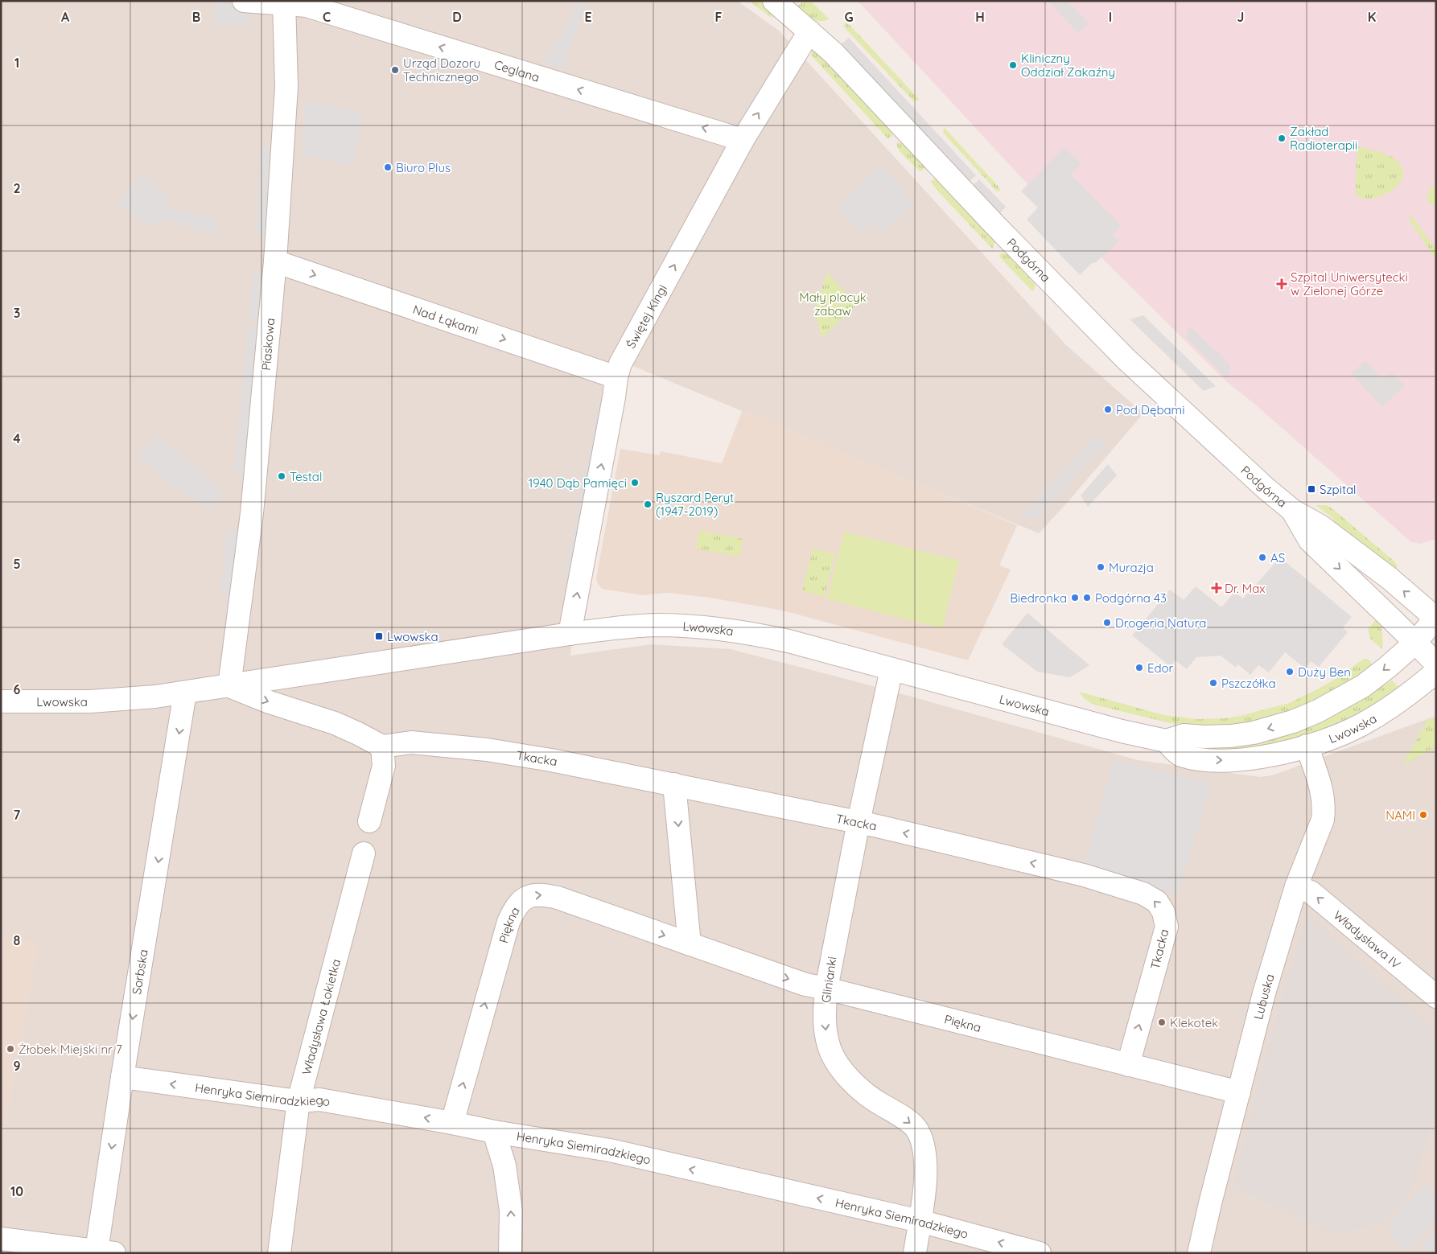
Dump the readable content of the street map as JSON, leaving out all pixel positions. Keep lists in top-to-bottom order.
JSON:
{
  "streets": {
    "street": [
      "Ceglana",
      "Podgórna",
      "Świętej Kingi",
      "Nad Łąkami",
      "Piaskowa",
      "Lwowska",
      "Tkacka",
      "Piękna",
      "Władysława IV",
      "Sorbska",
      "Glinianki",
      "Lubuska",
      "Władysława Łokietka",
      "Henryka Siemiradzkiego"
    ]
  },
  "crossings": [
    ["Ceglana", "Świętej Kingi"],
    ["Ceglana", "Piaskowa"],
    ["Podgórna", "Świętej Kingi"],
    ["Podgórna", "Lwowska"],
    ["Świętej Kingi", "Nad Łąkami"],
    ["Świętej Kingi", "Lwowska"],
    ["Nad Łąkami", "Piaskowa"],
    ["Piaskowa", "Lwowska"],
    ["Lwowska", "Sorbska"],
    ["Lwowska", "Glinianki"],
    ["Lwowska", "Lubuska"],
    ["Tkacka", "Piękna"],
    ["Tkacka", "Glinianki"],
    ["Piękna", "Glinianki"],
    ["Piękna", "Lubuska"],
    ["Piękna", "Henryka Siemiradzkiego"],
    ["Władysława IV", "Lubuska"],
    ["Sorbska", "Henryka Siemiradzkiego"],
    ["Glinianki", "Henryka Siemiradzkiego"],
    ["Władysława Łokietka", "Henryka Siemiradzkiego"]
  ],
  "one_way": [
    "Ceglana",
    "Świętej Kingi",
    "Nad Łąkami",
    "Władysława IV",
    "Sorbska",
    "Glinianki",
    "Henryka Siemiradzkiego"
  ],
  "parks": ["Mały placyk zabaw"],
  "places": {
    "other": [
      "Kliniczny Oddział Zakaźny",
      "Urząd Dozoru Technicznego",
      "Zakład Radioterapii",
      "Biuro Plus",
      "Pod Dębami",
      "Testal",
      "1940 Dąb Pamięci",
      "Ryszard Peryt (1947-2019)",
      "AS",
      "Murazja",
      "Biedronka",
      "Podgórna 43",
      "Drogeria Natura",
      "Edor",
      "Duży Ben",
      "Pszczółka",
      "NAMI",
      "Klekotek",
      "Żłobek Miejski nr 7"
    ],
    "health": ["Szpital Uniwersytecki w Zielonej Górze", "Dr. Max"],
    "transit": ["Szpital", "Lwowska"]
  },
  "grid": {
    "columns": [
      "A",
      "B",
      "C",
      "D",
      "E",
      "F",
      "G",
      "H",
      "I",
      "J",
      "K"
    ],
    "rows": [
      "1",
      "2",
      "3",
      "4",
      "5",
      "6",
      "7",
      "8",
      "9",
      "10"
    ]
  }
}
